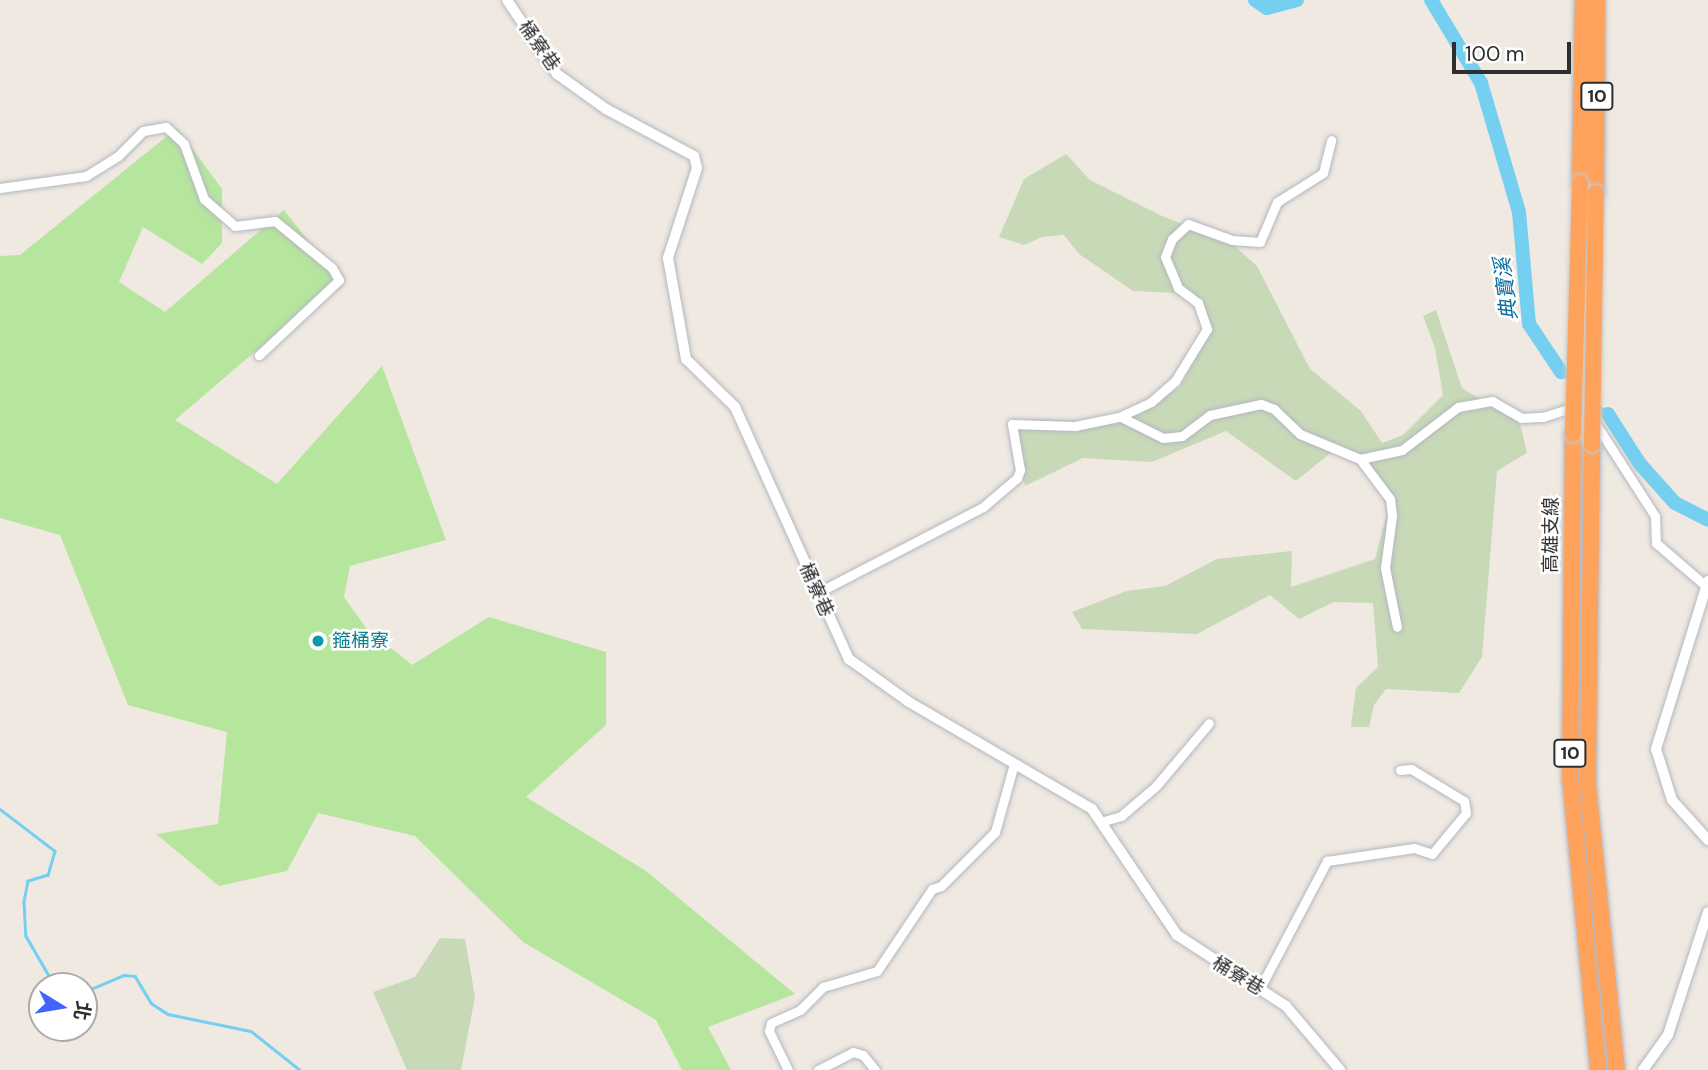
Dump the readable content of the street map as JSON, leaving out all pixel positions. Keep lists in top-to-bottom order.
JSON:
{
  "streets": {
    "highway": ["10", "高雄支線"],
    "street": ["桶寮巷"]
  },
  "water": ["典寶溪"],
  "places": ["箍桶寮"],
  "scale_bar": "100 m",
  "north": "right"
}
